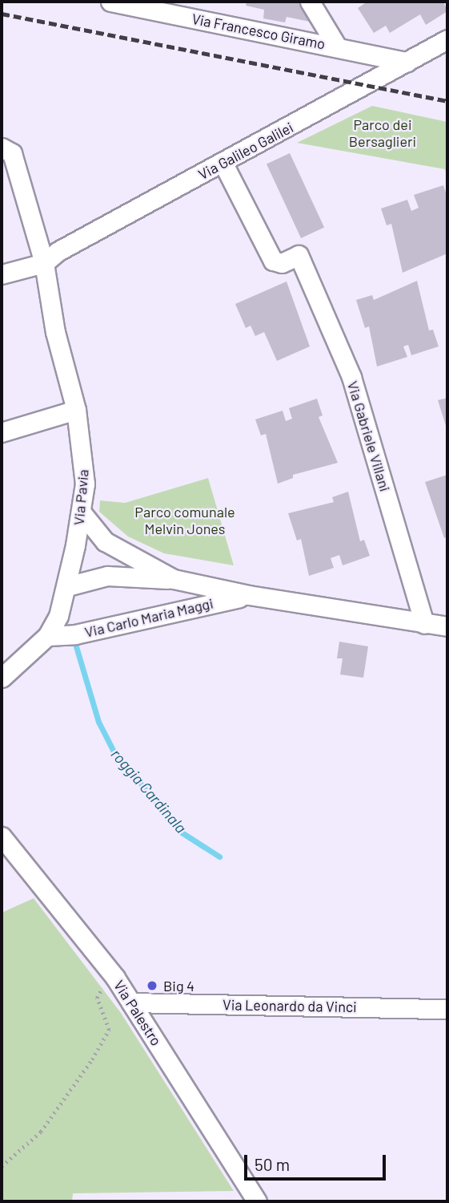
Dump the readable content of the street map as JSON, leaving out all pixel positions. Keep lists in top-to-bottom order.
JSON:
{
  "streets": {
    "street": [
      "Via Francesco Giramo",
      "Via Galileo Galilei",
      "Via Gabriele Villani",
      "Via Pavia",
      "Via Carlo Maria Maggi",
      "Via Leonardo da Vinci",
      "Via Palestro"
    ]
  },
  "crossings": [
    ["Via Francesco Giramo", "Via Galileo Galilei"],
    ["Via Galileo Galilei", "Via Gabriele Villani"],
    ["Via Galileo Galilei", "Via Pavia"],
    ["Via Gabriele Villani", "Via Carlo Maria Maggi"],
    ["Via Pavia", "Via Carlo Maria Maggi"],
    ["Via Leonardo da Vinci", "Via Palestro"]
  ],
  "water": ["roggia Cardinala"],
  "parks": ["Parco dei Bersaglieri", "Parco comunale Melvin Jones"],
  "places": ["Big 4"],
  "scale_bar": "50 m"
}
